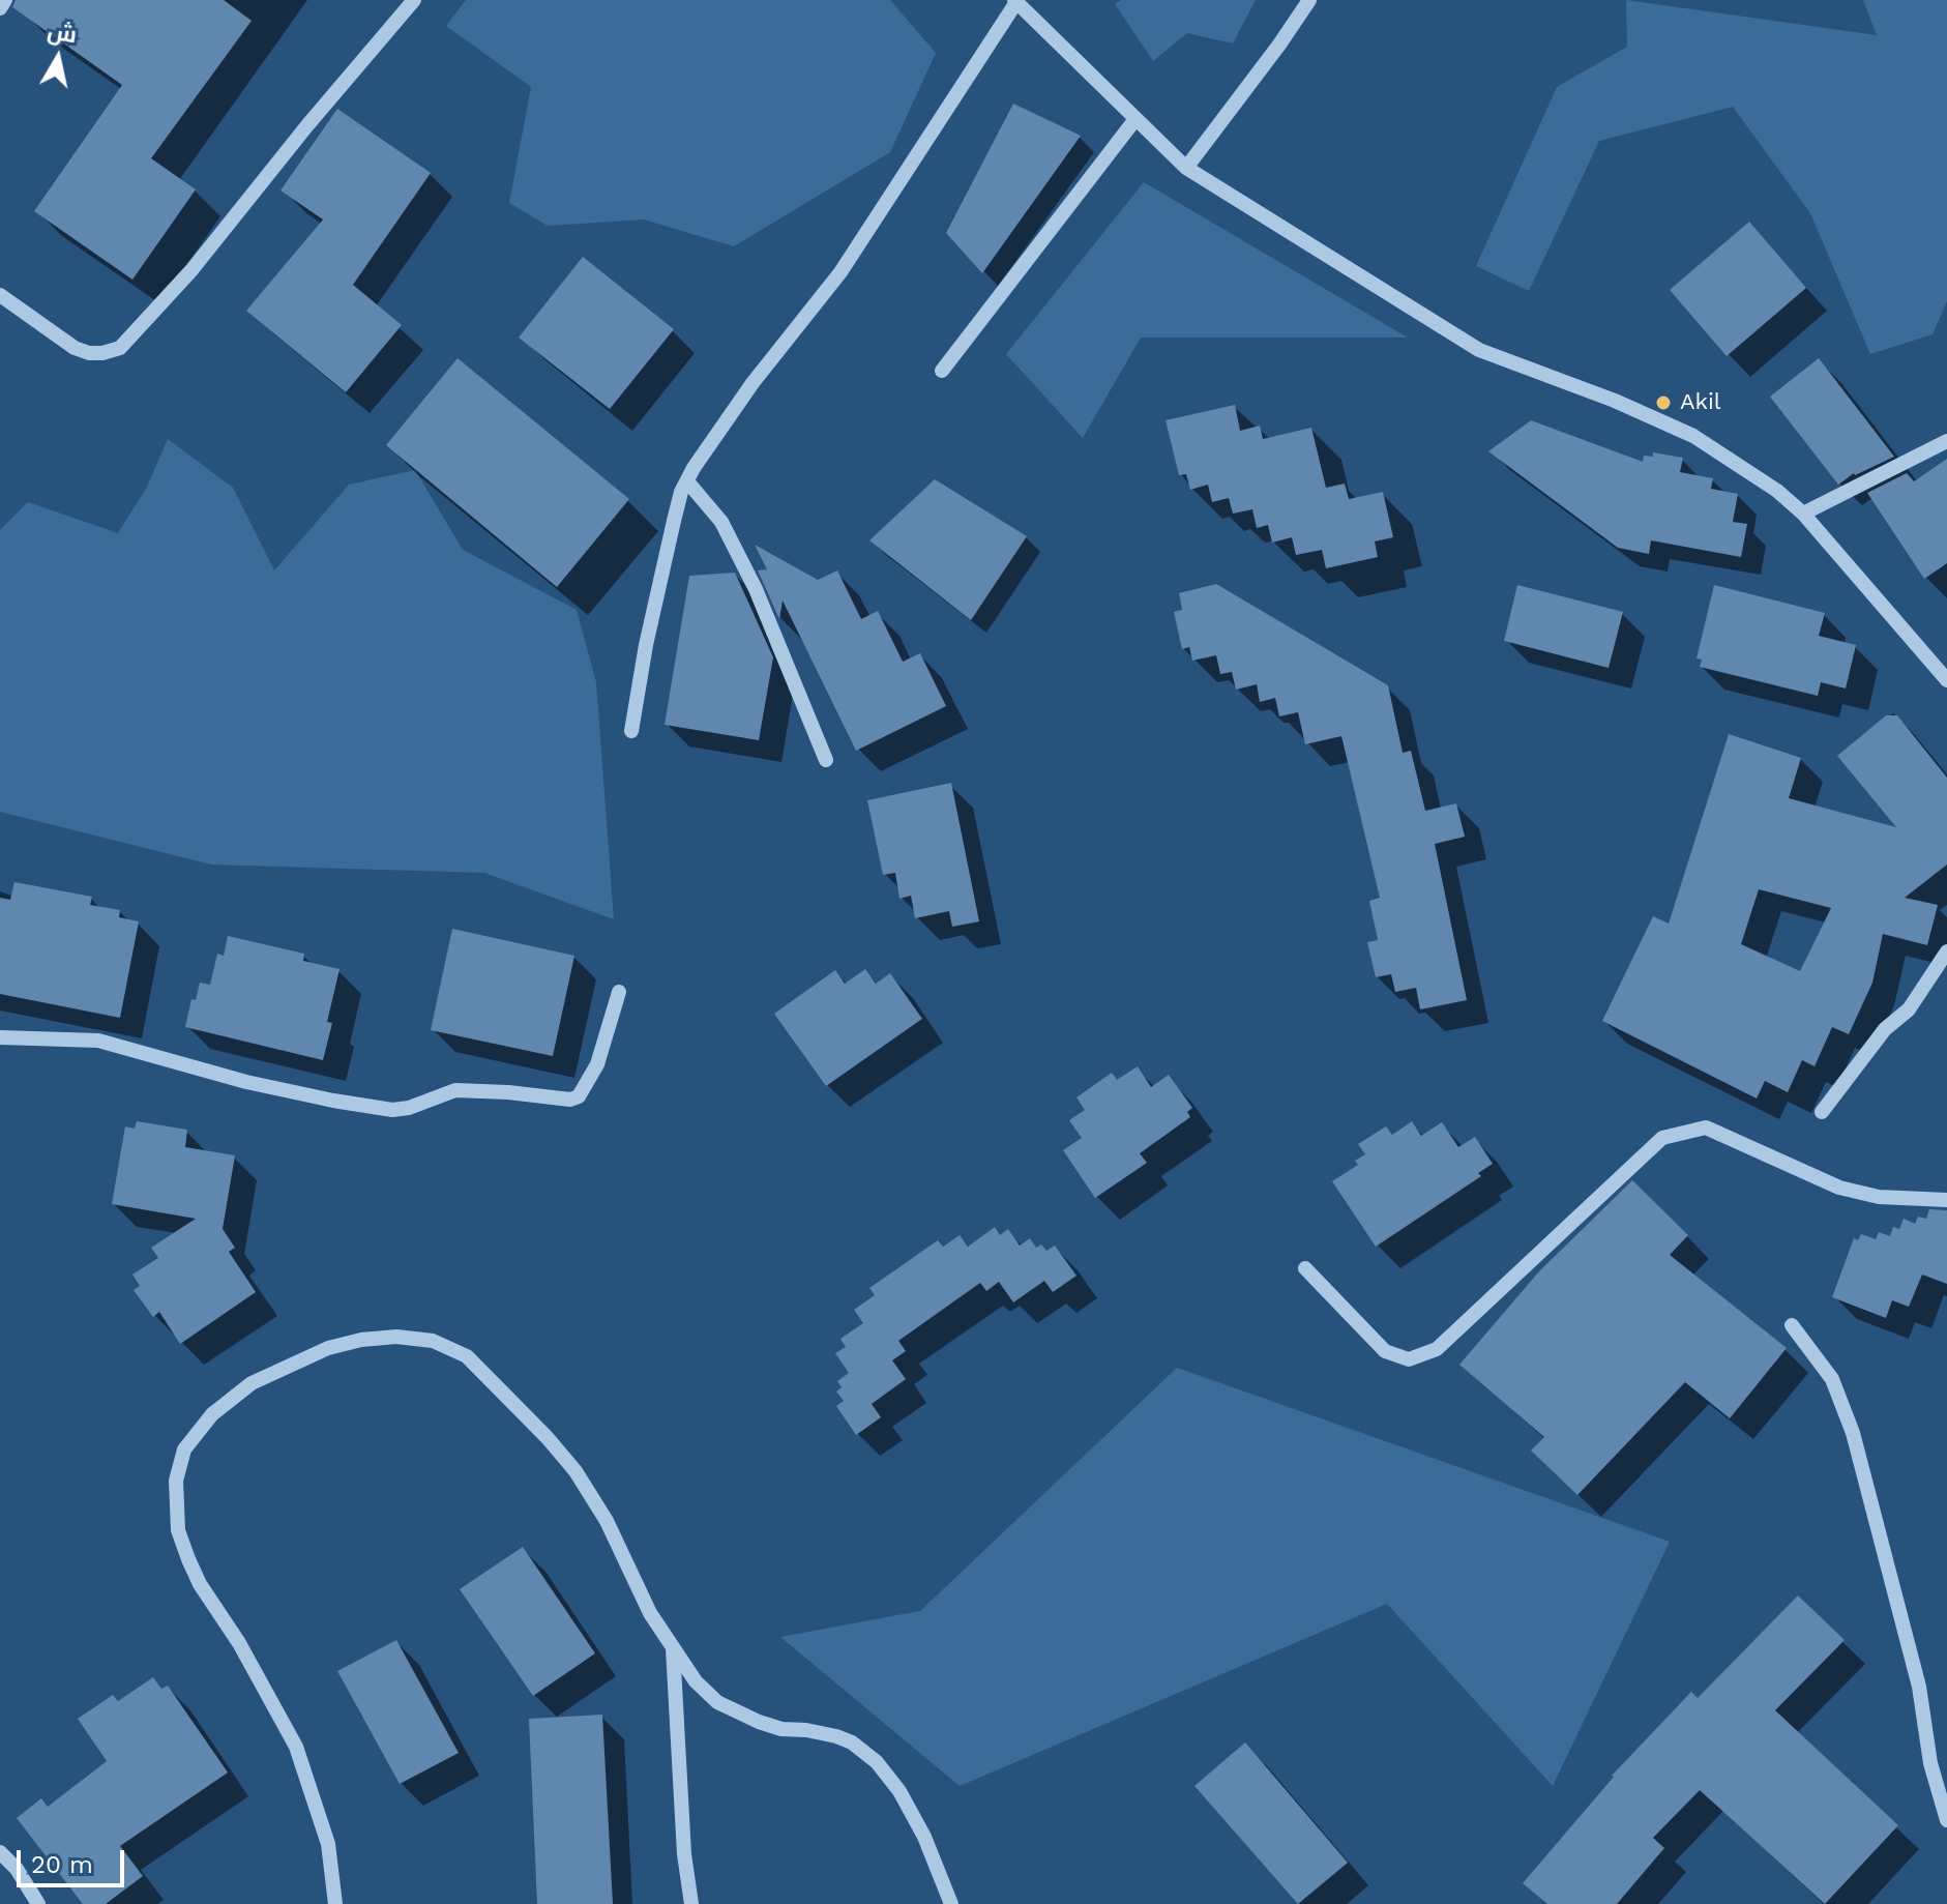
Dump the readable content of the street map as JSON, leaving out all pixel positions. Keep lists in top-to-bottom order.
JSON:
{
  "places": ["Akil"],
  "scale_bar": "20 m",
  "north": "top"
}
